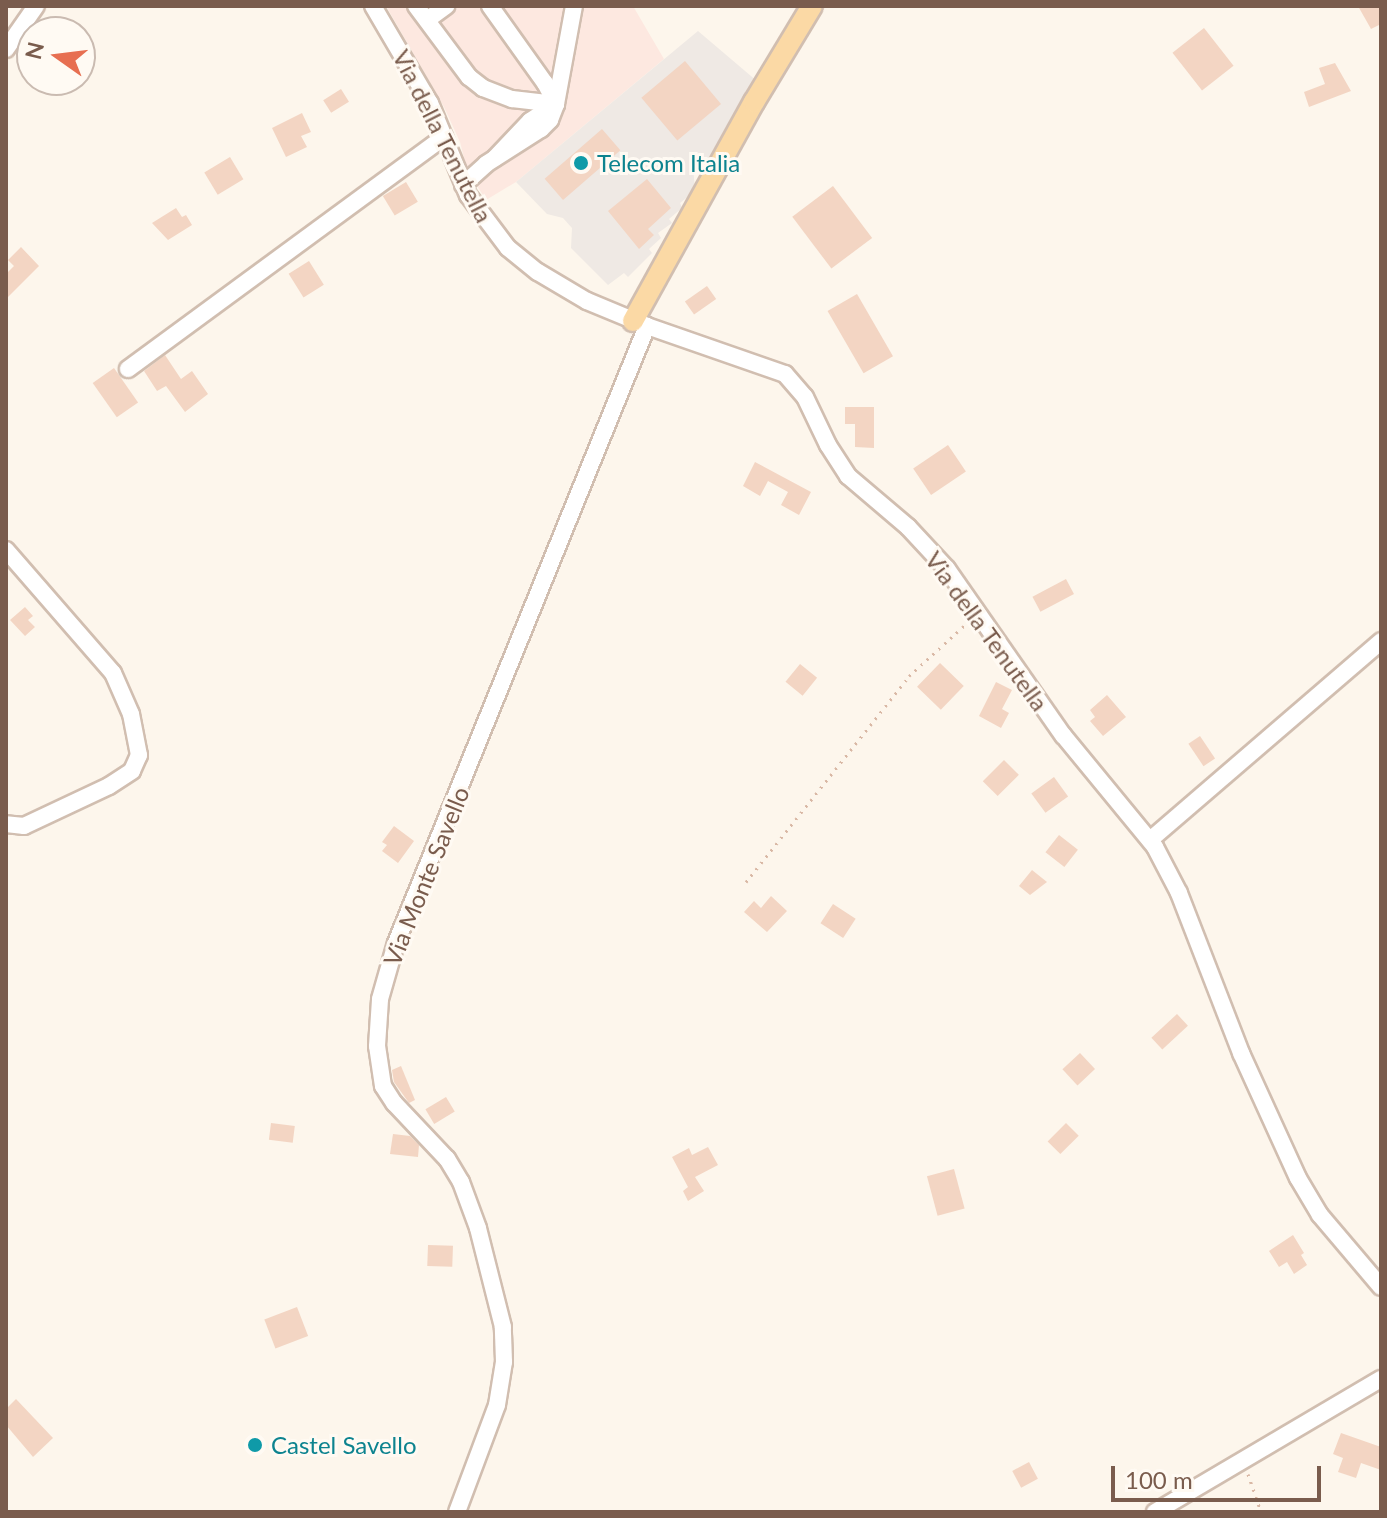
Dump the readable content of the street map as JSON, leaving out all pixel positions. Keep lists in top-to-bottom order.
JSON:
{
  "streets": {
    "street": ["Via della Tenutella", "Via Monte Savello"]
  },
  "crossings": [
    ["Via della Tenutella", "Via Monte Savello"]
  ],
  "places": ["Telecom Italia", "Castel Savello"],
  "scale_bar": "100 m",
  "north": "left"
}
